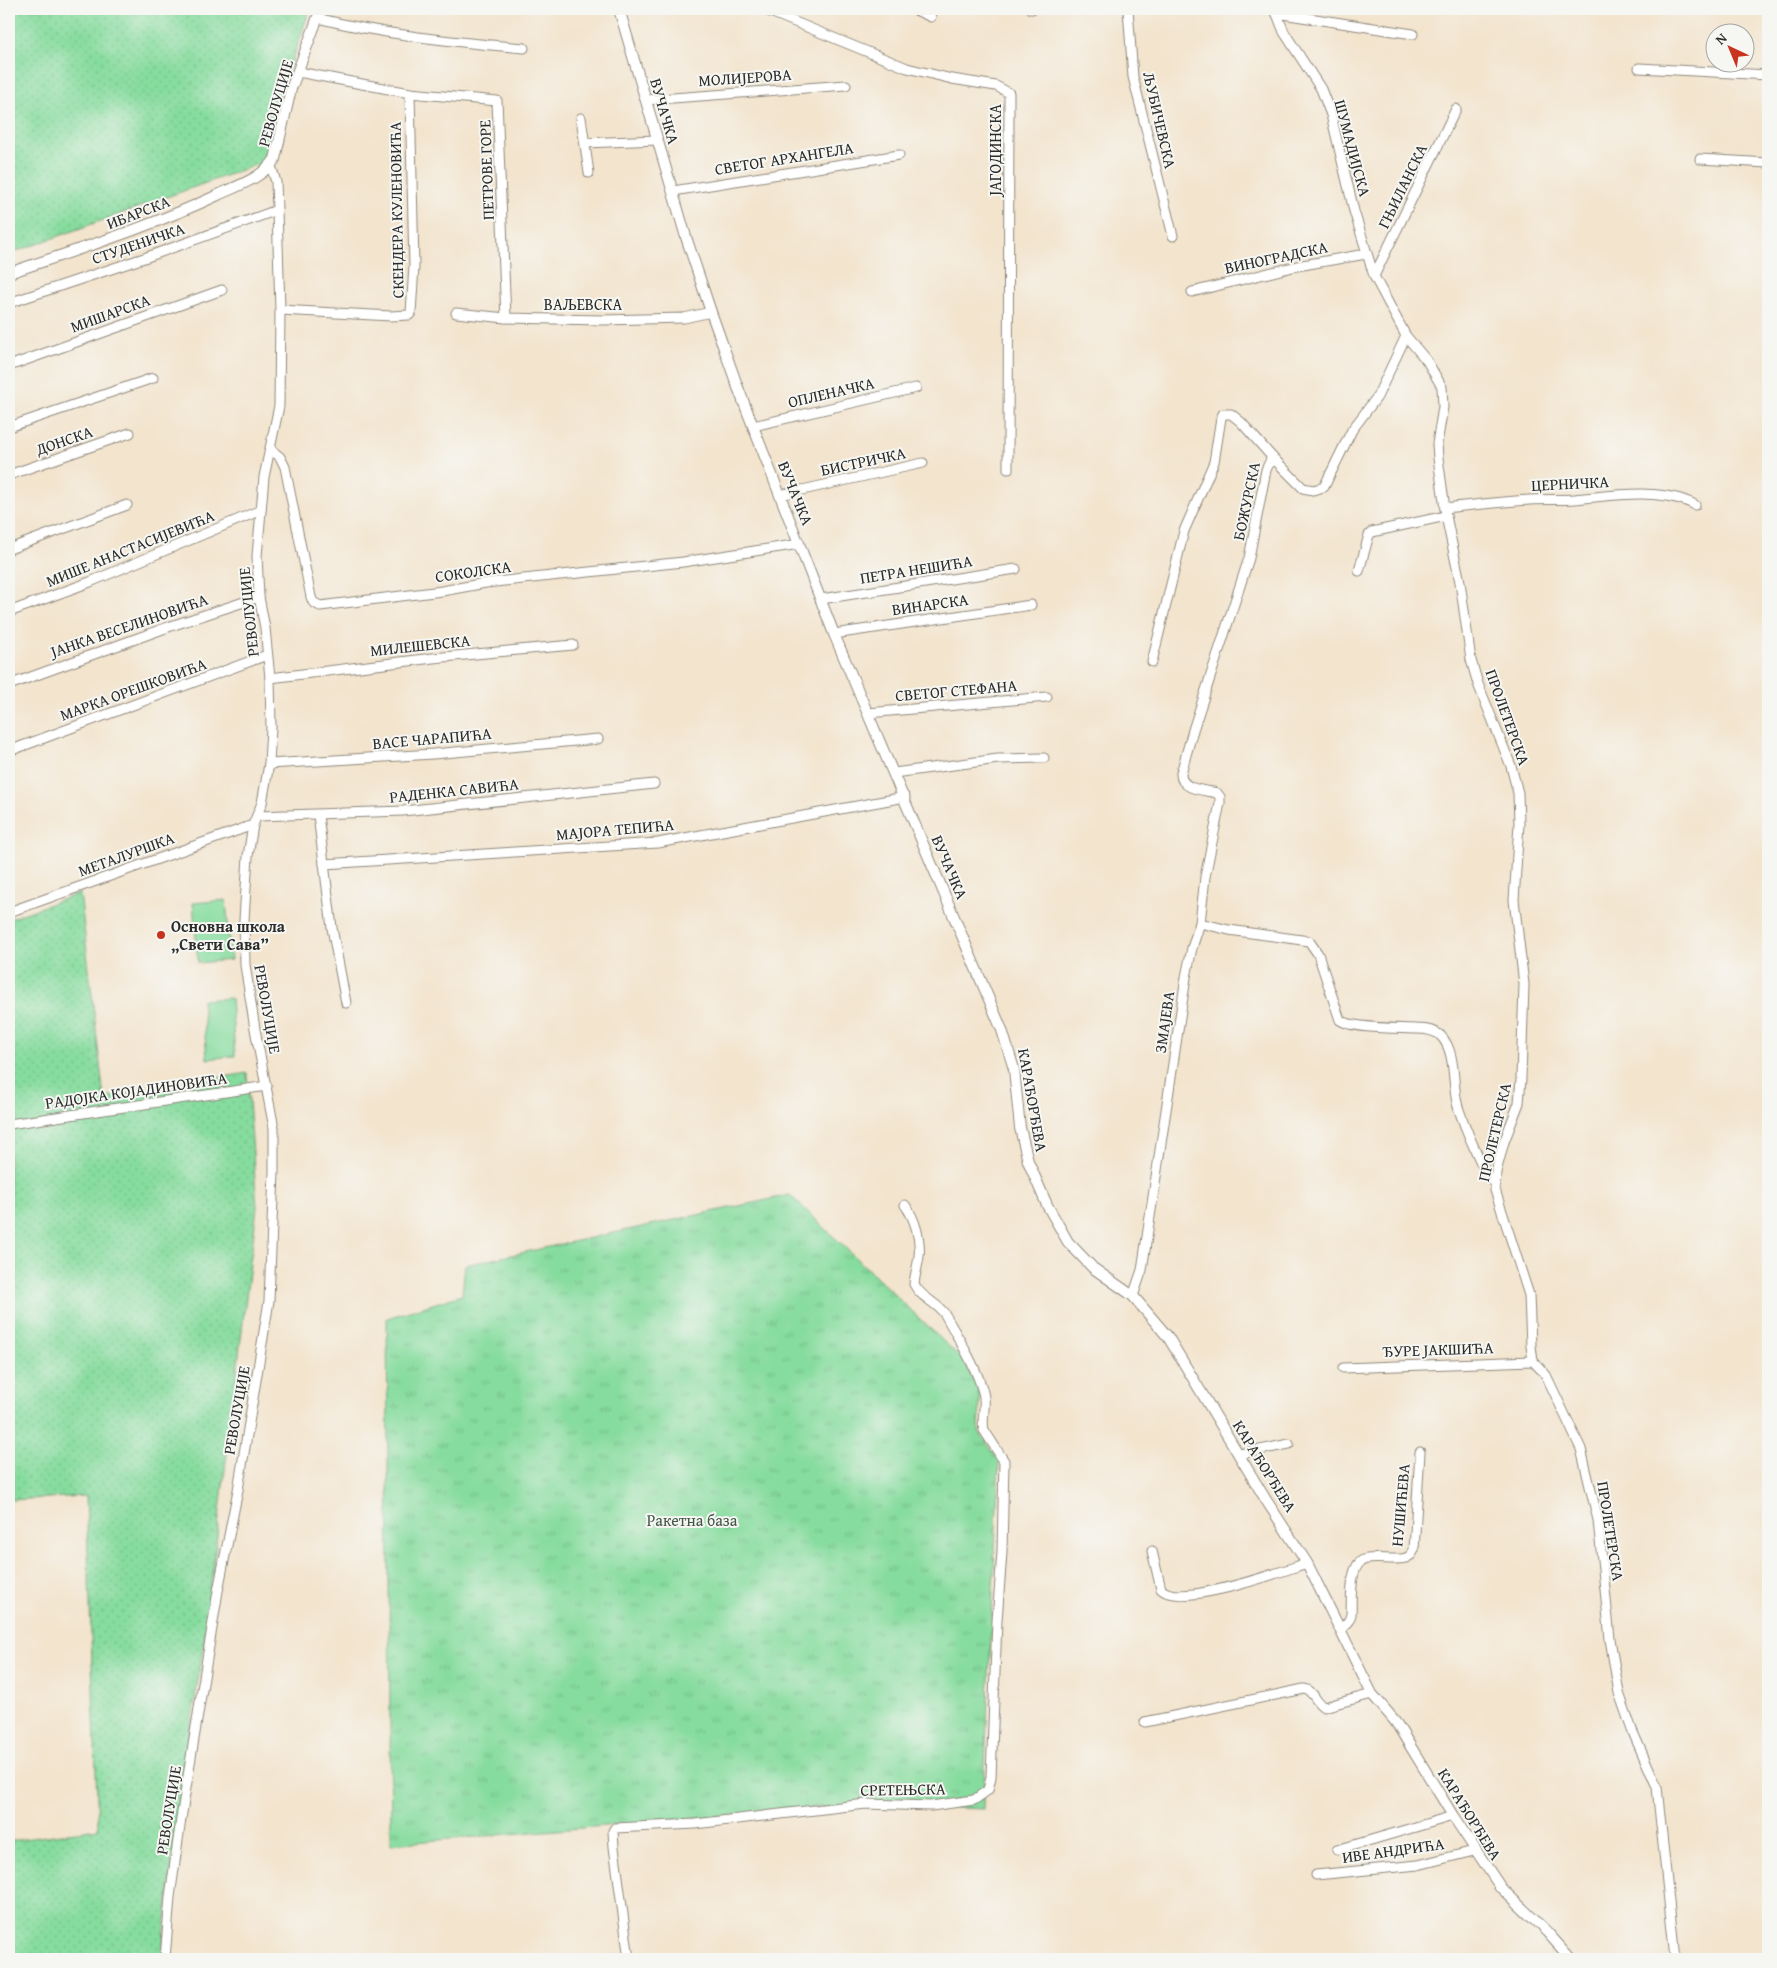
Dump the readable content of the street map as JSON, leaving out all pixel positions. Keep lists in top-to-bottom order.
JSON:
{
  "streets": {
    "street": [
      "МОЛИЈЕРОВА",
      "РЕВОЛУЦИЈЕ",
      "ВУЧАЧКА",
      "ЉУБИЧЕВСКА",
      "ШУМАДИЈСКА",
      "ЈАГОДИНСКА",
      "СВЕТОГ АРХАНГЕЛА",
      "ПЕТРОВЕ ГОРЕ",
      "ГЊИЛАНСКА",
      "СКЕНДЕРА КУЛЕНОВИЋА",
      "ИБАРСКА",
      "СТУДЕНИЧКА",
      "ВИНОГРАДСКА",
      "ВАЉЕВСКА",
      "МИШАРСКА",
      "ОПЛЕНАЧКА",
      "ДОНСКА",
      "БИСТРИЧКА",
      "ЦЕРНИЧКА",
      "БОЖУРСКА",
      "МИШЕ АНАСТАСИЈЕВИЋА",
      "ПЕТРА НЕШИЋА",
      "СОКОЛСКА",
      "ВИНАРСКА",
      "ЈАНКА ВЕСЕЛИНОВИЋА",
      "МИЛЕШЕВСКА",
      "МАРКА ОРЕШКОВИЋА",
      "СВЕТОГ СТЕФАНА",
      "ПРОЛЕТЕРСКА",
      "ВАСЕ ЧАРАПИЋА",
      "РАДЕНКА САВИЋА",
      "МАЈОРА ТЕПИЋА",
      "МЕТАЛУРШКА",
      "ЗМАЈЕВА",
      "РАДОЈКА КОЈАДИНОВИЋА",
      "КАРАЂОРЂЕВА",
      "ЂУРЕ ЈАКШИЋА",
      "НУШИЋЕВА",
      "СРЕТЕЊСКА",
      "ИВЕ АНДРИЋА"
    ]
  },
  "crossings": [
    ["МОЛИЈЕРОВА", "ВУЧАЧКА"],
    ["РЕВОЛУЦИЈЕ", "ПЕТРОВЕ ГОРЕ"],
    ["РЕВОЛУЦИЈЕ", "СКЕНДЕРА КУЛЕНОВИЋА"],
    ["РЕВОЛУЦИЈЕ", "ИБАРСКА"],
    ["РЕВОЛУЦИЈЕ", "СТУДЕНИЧКА"],
    ["РЕВОЛУЦИЈЕ", "МИШЕ АНАСТАСИЈЕВИЋА"],
    ["РЕВОЛУЦИЈЕ", "СОКОЛСКА"],
    ["РЕВОЛУЦИЈЕ", "ЈАНКА ВЕСЕЛИНОВИЋА"],
    ["РЕВОЛУЦИЈЕ", "МИЛЕШЕВСКА"],
    ["РЕВОЛУЦИЈЕ", "МАРКА ОРЕШКОВИЋА"],
    ["РЕВОЛУЦИЈЕ", "ВАСЕ ЧАРАПИЋА"],
    ["РЕВОЛУЦИЈЕ", "РАДЕНКА САВИЋА"],
    ["РЕВОЛУЦИЈЕ", "МЕТАЛУРШКА"],
    ["РЕВОЛУЦИЈЕ", "РАДОЈКА КОЈАДИНОВИЋА"],
    ["ВУЧАЧКА", "СВЕТОГ АРХАНГЕЛА"],
    ["ВУЧАЧКА", "ВАЉЕВСКА"],
    ["ВУЧАЧКА", "ОПЛЕНАЧКА"],
    ["ВУЧАЧКА", "БИСТРИЧКА"],
    ["ВУЧАЧКА", "ПЕТРА НЕШИЋА"],
    ["ВУЧАЧКА", "СОКОЛСКА"],
    ["ВУЧАЧКА", "ВИНАРСКА"],
    ["ВУЧАЧКА", "СВЕТОГ СТЕФАНА"],
    ["ВУЧАЧКА", "МАЈОРА ТЕПИЋА"],
    ["ВУЧАЧКА", "КАРАЂОРЂЕВА"],
    ["ШУМАДИЈСКА", "ГЊИЛАНСКА"],
    ["ШУМАДИЈСКА", "ВИНОГРАДСКА"],
    ["ШУМАДИЈСКА", "ПРОЛЕТЕРСКА"],
    ["ПЕТРОВЕ ГОРЕ", "СКЕНДЕРА КУЛЕНОВИЋА"],
    ["ПЕТРОВЕ ГОРЕ", "ВАЉЕВСКА"],
    ["ГЊИЛАНСКА", "ПРОЛЕТЕРСКА"],
    ["ЦЕРНИЧКА", "ПРОЛЕТЕРСКА"],
    ["БОЖУРСКА", "ЗМАЈЕВА"],
    ["ПРОЛЕТЕРСКА", "ЂУРЕ ЈАКШИЋА"],
    ["РАДЕНКА САВИЋА", "МЕТАЛУРШКА"],
    ["ЗМАЈЕВА", "КАРАЂОРЂЕВА"],
    ["КАРАЂОРЂЕВА", "НУШИЋЕВА"],
    ["КАРАЂОРЂЕВА", "ИВЕ АНДРИЋА"]
  ],
  "parks": ["Ракетна база"],
  "places": ["Основна школа „Свети Сава”"],
  "north": "top left"
}
